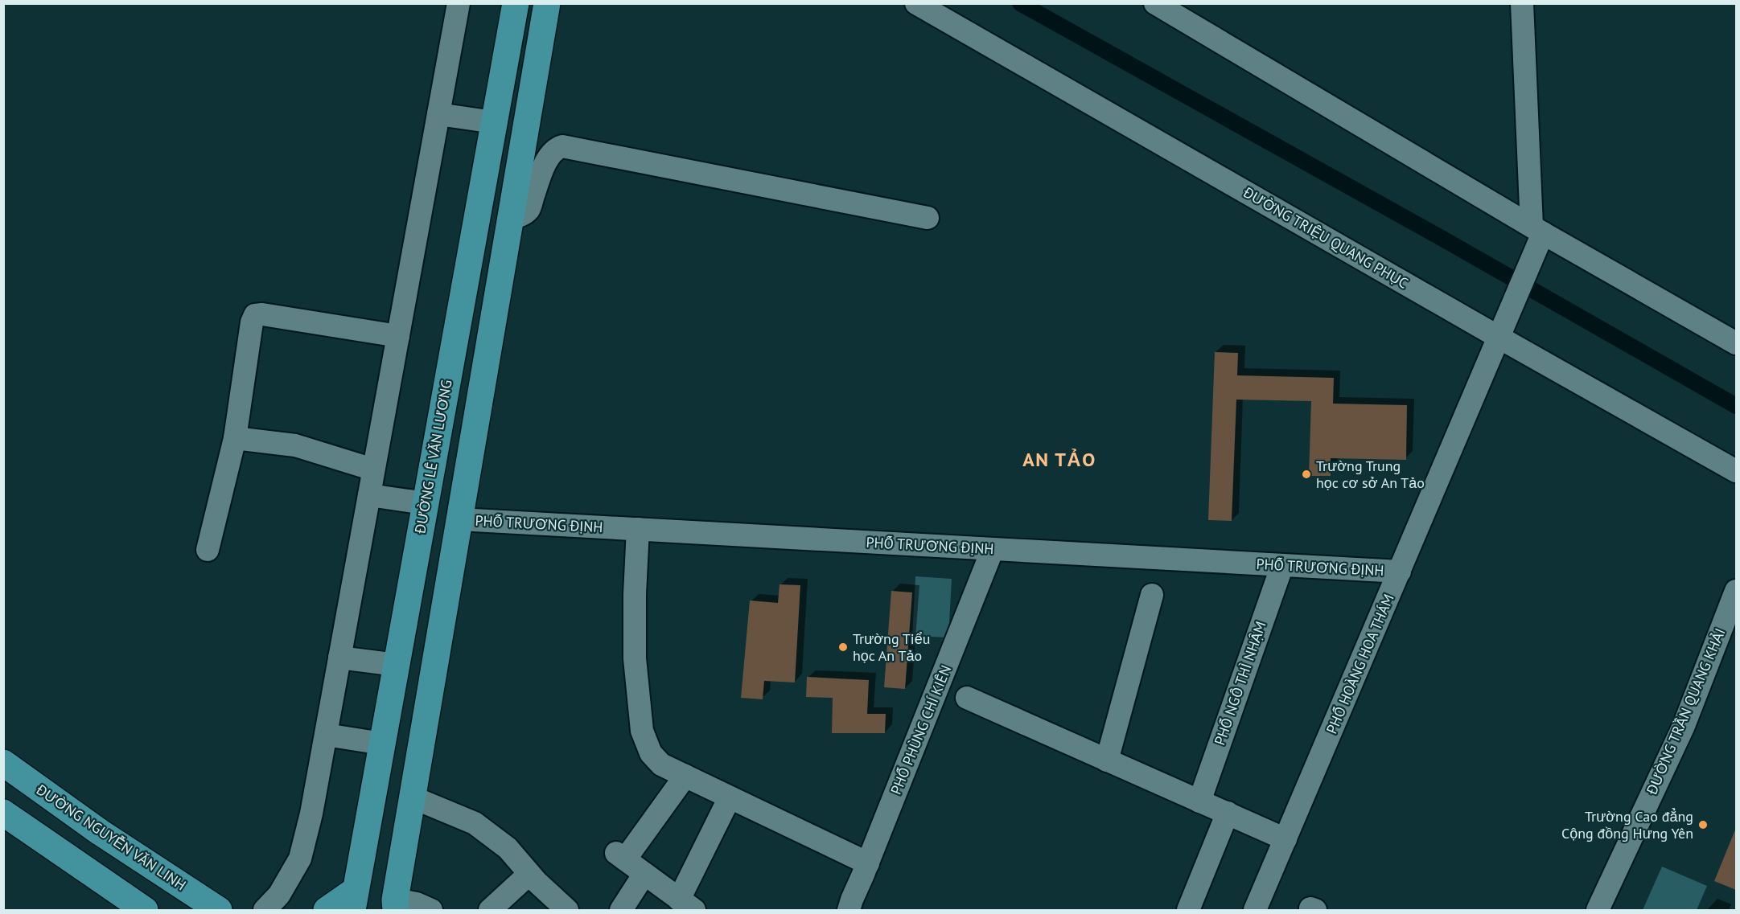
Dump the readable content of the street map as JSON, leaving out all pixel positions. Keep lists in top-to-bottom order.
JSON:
{
  "streets": {
    "highway": ["ĐƯỜNG LÊ VĂN LƯƠNG", "ĐƯỜNG NGUYỄN VĂN LINH"],
    "street": [
      "ĐƯỜNG TRIỆU QUANG PHỤC",
      "PHỐ TRƯƠNG ĐỊNH",
      "PHỐ HOÀNG HOA THÁM",
      "PHỐ NGÔ THÌ NHẬM",
      "ĐƯỜNG TRẦN QUANG KHẢI",
      "PHỐ PHÙNG CHÍ KIÊN"
    ]
  },
  "crossings": [
    ["ĐƯỜNG TRIỆU QUANG PHỤC", "PHỐ HOÀNG HOA THÁM"],
    ["PHỐ TRƯƠNG ĐỊNH", "PHỐ HOÀNG HOA THÁM"],
    ["PHỐ TRƯƠNG ĐỊNH", "PHỐ NGÔ THÌ NHẬM"],
    ["PHỐ TRƯƠNG ĐỊNH", "PHỐ PHÙNG CHÍ KIÊN"]
  ],
  "districts": ["AN TẢO"],
  "places": ["Trường Trung học cơ sở An Tảo", "Trường Tiểu học An Tảo", "Trường Cao đẳng Cộng đồng Hưng Yên"]
}
